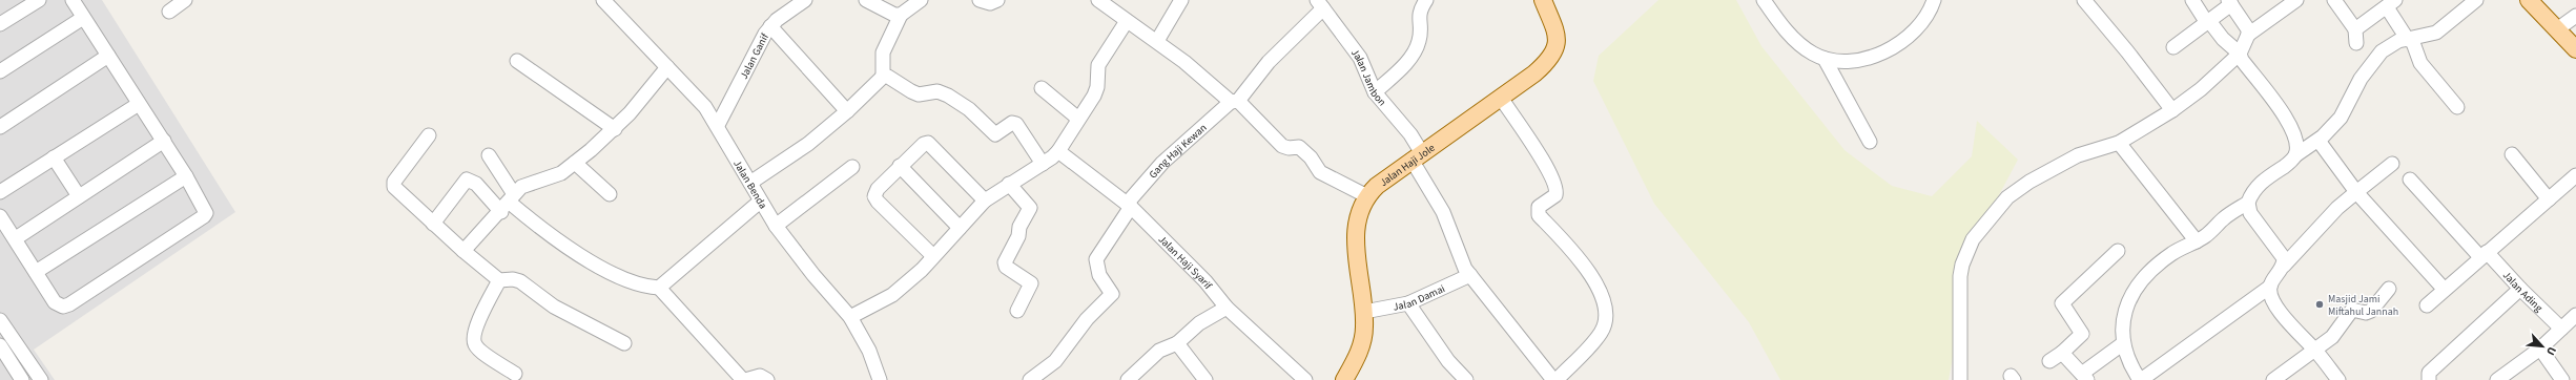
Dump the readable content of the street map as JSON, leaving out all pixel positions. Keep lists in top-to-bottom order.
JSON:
{
  "streets": {
    "main road": ["Jalan Haji Jole"],
    "street": [
      "Jalan Ganif",
      "Jalan Jambon",
      "Gang Haji Kewan",
      "Jalan Benda",
      "Jalan Haji Syarif",
      "Jalan Ading",
      "Jalan Damai"
    ]
  },
  "crossings": [
    ["Jalan Ganif", "Jalan Benda"],
    ["Jalan Jambon", "Gang Haji Kewan"],
    ["Jalan Jambon", "Jalan Haji Jole"],
    ["Jalan Jambon", "Jalan Damai"],
    ["Gang Haji Kewan", "Jalan Haji Syarif"],
    ["Jalan Haji Jole", "Jalan Damai"]
  ],
  "places": ["Masjid Jami Miftahul Jannah"],
  "north": "bottom right"
}
